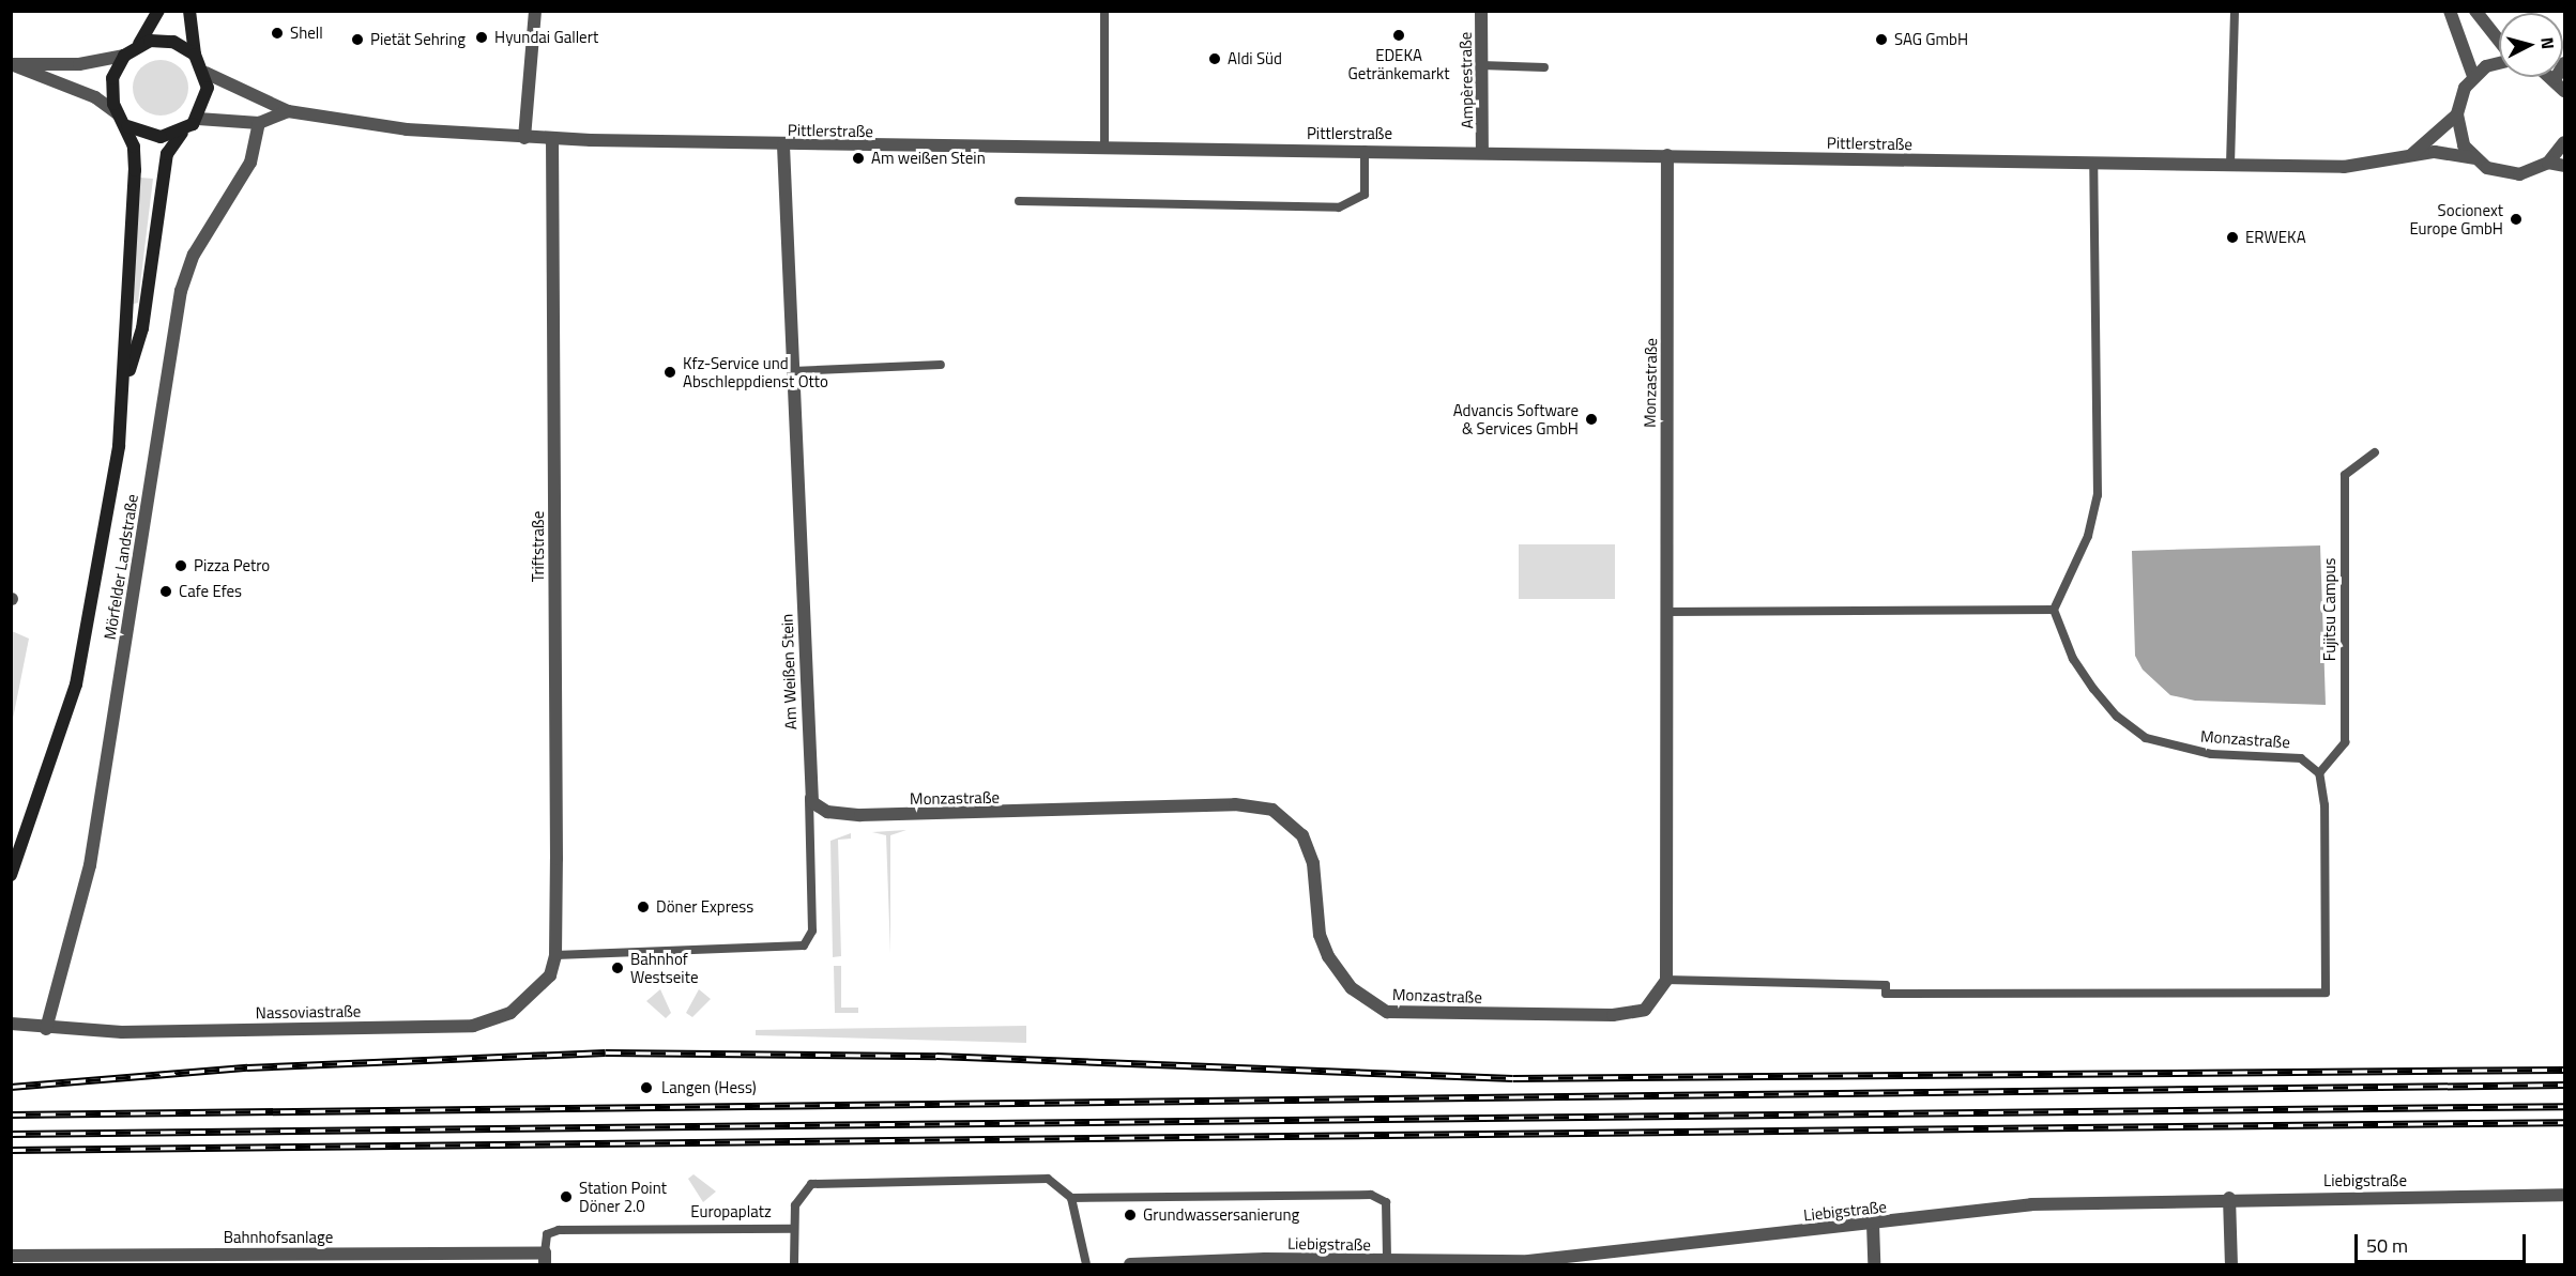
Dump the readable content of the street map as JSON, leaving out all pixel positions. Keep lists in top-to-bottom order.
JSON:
{
  "streets": {
    "main road": ["Mörfelder Landstraße"],
    "street": [
      "Ampèrestraße",
      "Pittlerstraße",
      "Monzastraße",
      "Triftstraße",
      "Am Weißen Stein",
      "Nassoviastraße",
      "Liebigstraße",
      "Bahnhofsanlage"
    ],
    "lane": ["Fujitsu Campus", "Europaplatz"]
  },
  "crossings": [
    ["Ampèrestraße", "Pittlerstraße"],
    ["Pittlerstraße", "Monzastraße"],
    ["Pittlerstraße", "Triftstraße"],
    ["Pittlerstraße", "Mörfelder Landstraße"],
    ["Pittlerstraße", "Am Weißen Stein"],
    ["Monzastraße", "Fujitsu Campus"],
    ["Monzastraße", "Am Weißen Stein"],
    ["Triftstraße", "Am Weißen Stein"],
    ["Triftstraße", "Nassoviastraße"],
    ["Mörfelder Landstraße", "Nassoviastraße"],
    ["Am Weißen Stein", "Nassoviastraße"],
    ["Europaplatz", "Bahnhofsanlage"]
  ],
  "places": [
    "Shell",
    "EDEKA Getränkemarkt",
    "Hyundai Gallert",
    "Pietät Sehring",
    "SAG GmbH",
    "Aldi Süd",
    "Am weißen Stein",
    "Socionext Europe GmbH",
    "ERWEKA",
    "Kfz-Service und Abschleppdienst Otto",
    "Advancis Software & Services GmbH",
    "Pizza Petro",
    "Cafe Efes",
    "Döner Express",
    "Bahnhof Westseite",
    "Langen (Hess)",
    "Station Point Döner 2.0",
    "Grundwassersanierung"
  ],
  "scale_bar": "50 m",
  "north": "right"
}
